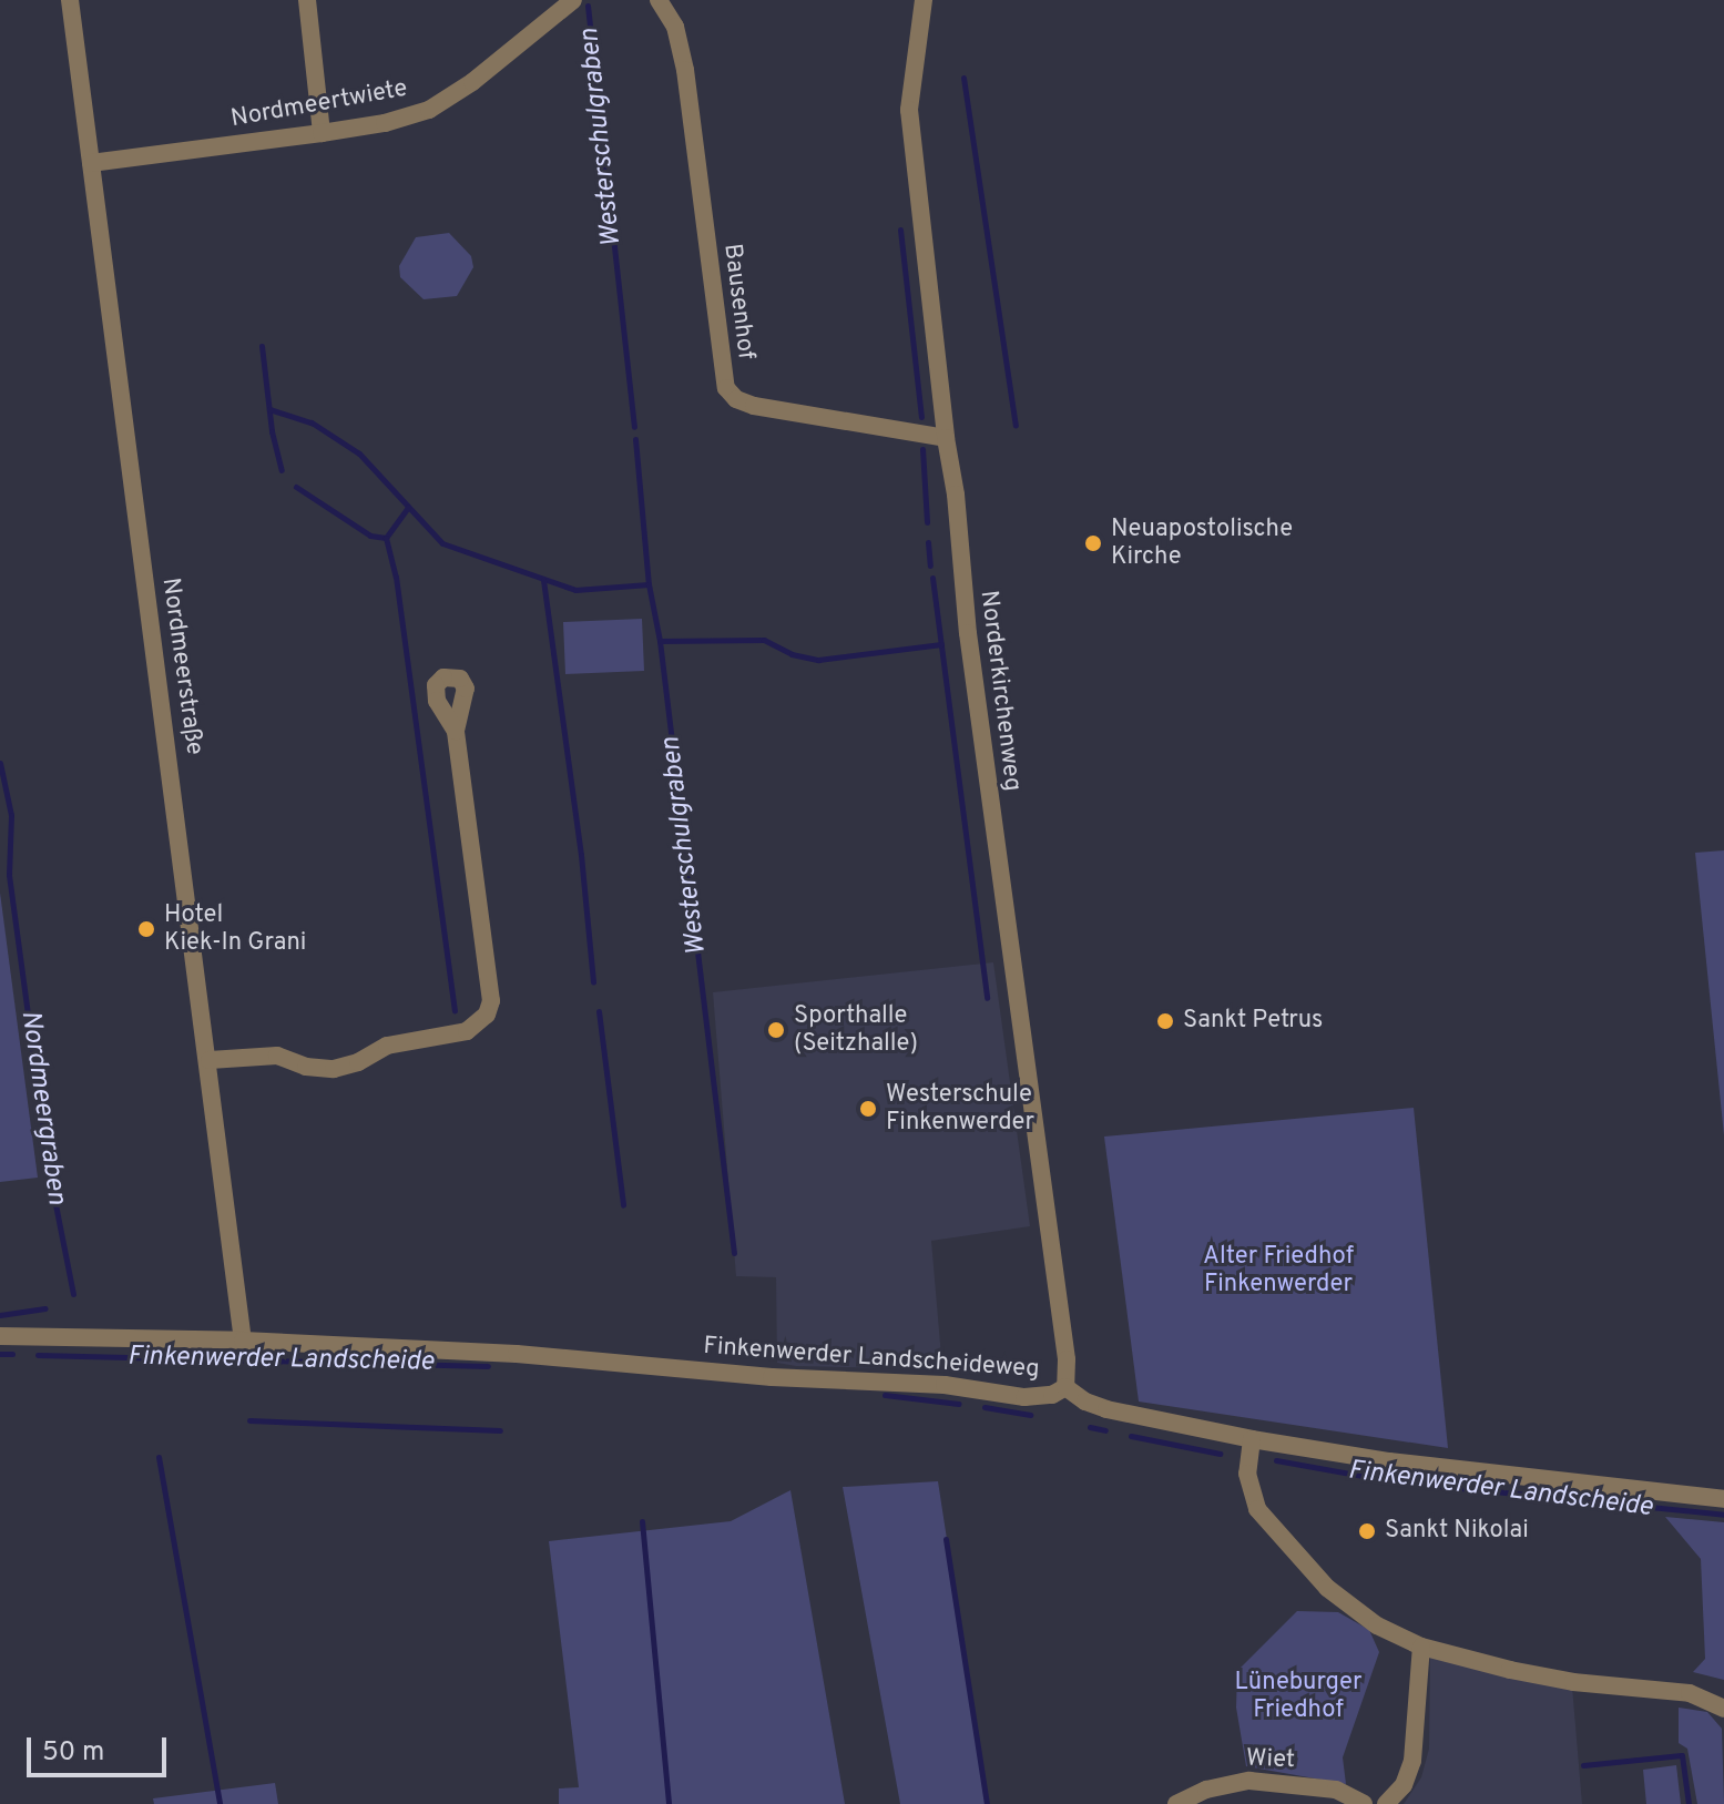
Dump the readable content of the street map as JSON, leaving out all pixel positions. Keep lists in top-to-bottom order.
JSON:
{
  "streets": {
    "street": [
      "Nordmeertwiete",
      "Bausenhof",
      "Nordmeerstraße",
      "Norderkirchenweg",
      "Finkenwerder Landscheideweg",
      "Wiet"
    ]
  },
  "crossings": [
    ["Nordmeertwiete", "Nordmeerstraße"],
    ["Bausenhof", "Norderkirchenweg"],
    ["Nordmeerstraße", "Finkenwerder Landscheideweg"],
    ["Norderkirchenweg", "Finkenwerder Landscheideweg"]
  ],
  "water": ["Westerschulgraben", "Nordmeergraben", "Finkenwerder Landscheide"],
  "parks": ["Alter Friedhof Finkenwerder", "Lüneburger Friedhof"],
  "places": [
    "Neuapostolische Kirche",
    "Hotel Kiek-In Grani",
    "Sankt Petrus",
    "Sporthalle (Seitzhalle)",
    "Westerschule Finkenwerder",
    "Sankt Nikolai"
  ],
  "scale_bar": "50 m"
}
